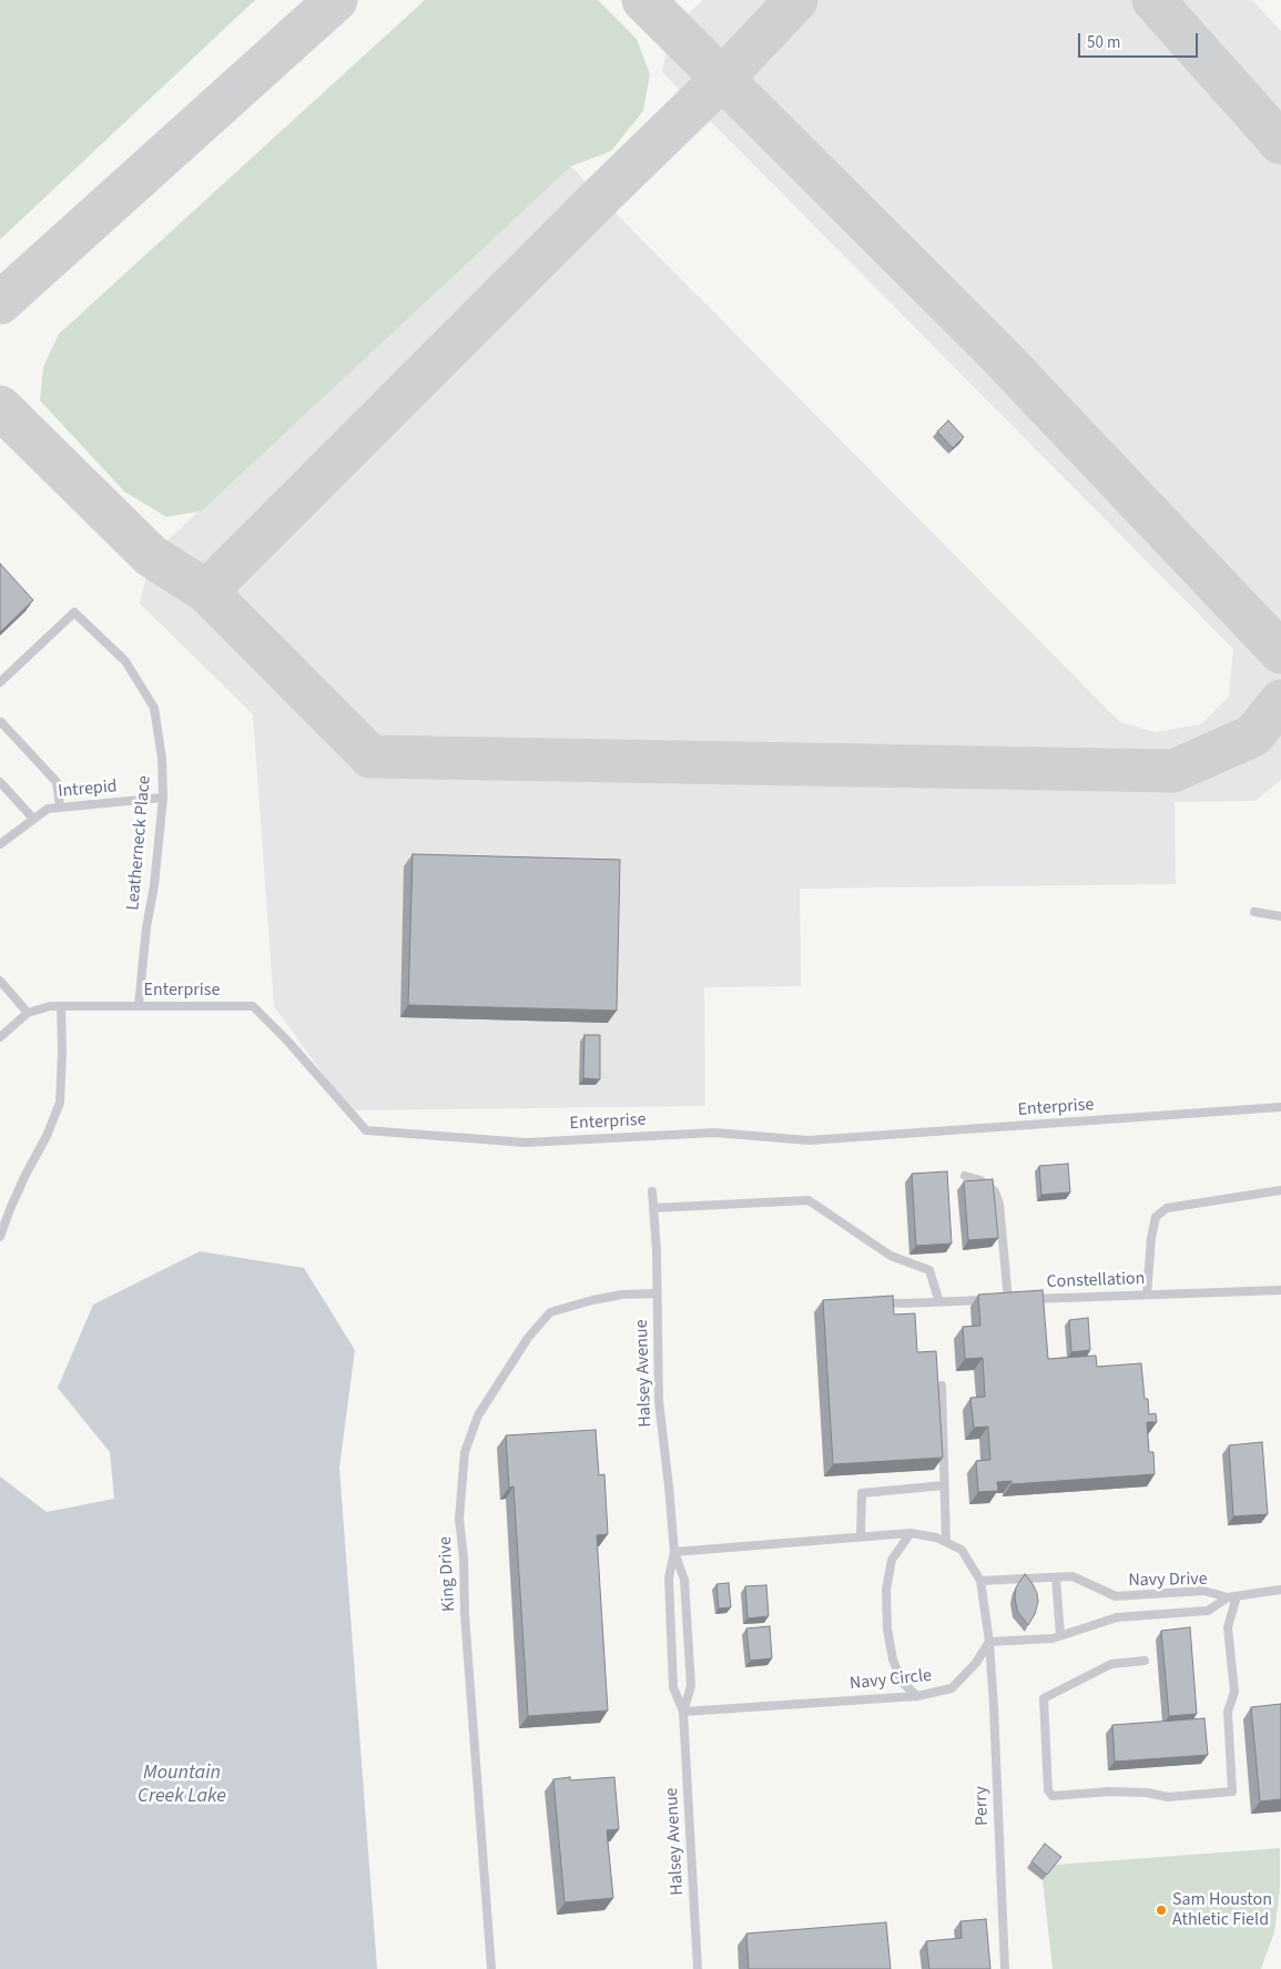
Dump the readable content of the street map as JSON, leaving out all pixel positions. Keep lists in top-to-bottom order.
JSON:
{
  "streets": {
    "lane": [
      "Intrepid",
      "Leatherneck Place",
      "Enterprise",
      "Constellation",
      "Halsey Avenue",
      "King Drive",
      "Navy Drive",
      "Navy Circle",
      "Perry"
    ]
  },
  "crossings": [
    ["Intrepid", "Leatherneck Place"],
    ["Leatherneck Place", "Enterprise"],
    ["Halsey Avenue", "King Drive"],
    ["Halsey Avenue", "Navy Circle"],
    ["Navy Drive", "Navy Circle"],
    ["Navy Drive", "Perry"],
    ["Navy Circle", "Perry"]
  ],
  "water": ["Mountain Creek Lake"],
  "places": ["Sam Houston Athletic Field"],
  "scale_bar": "50 m"
}
